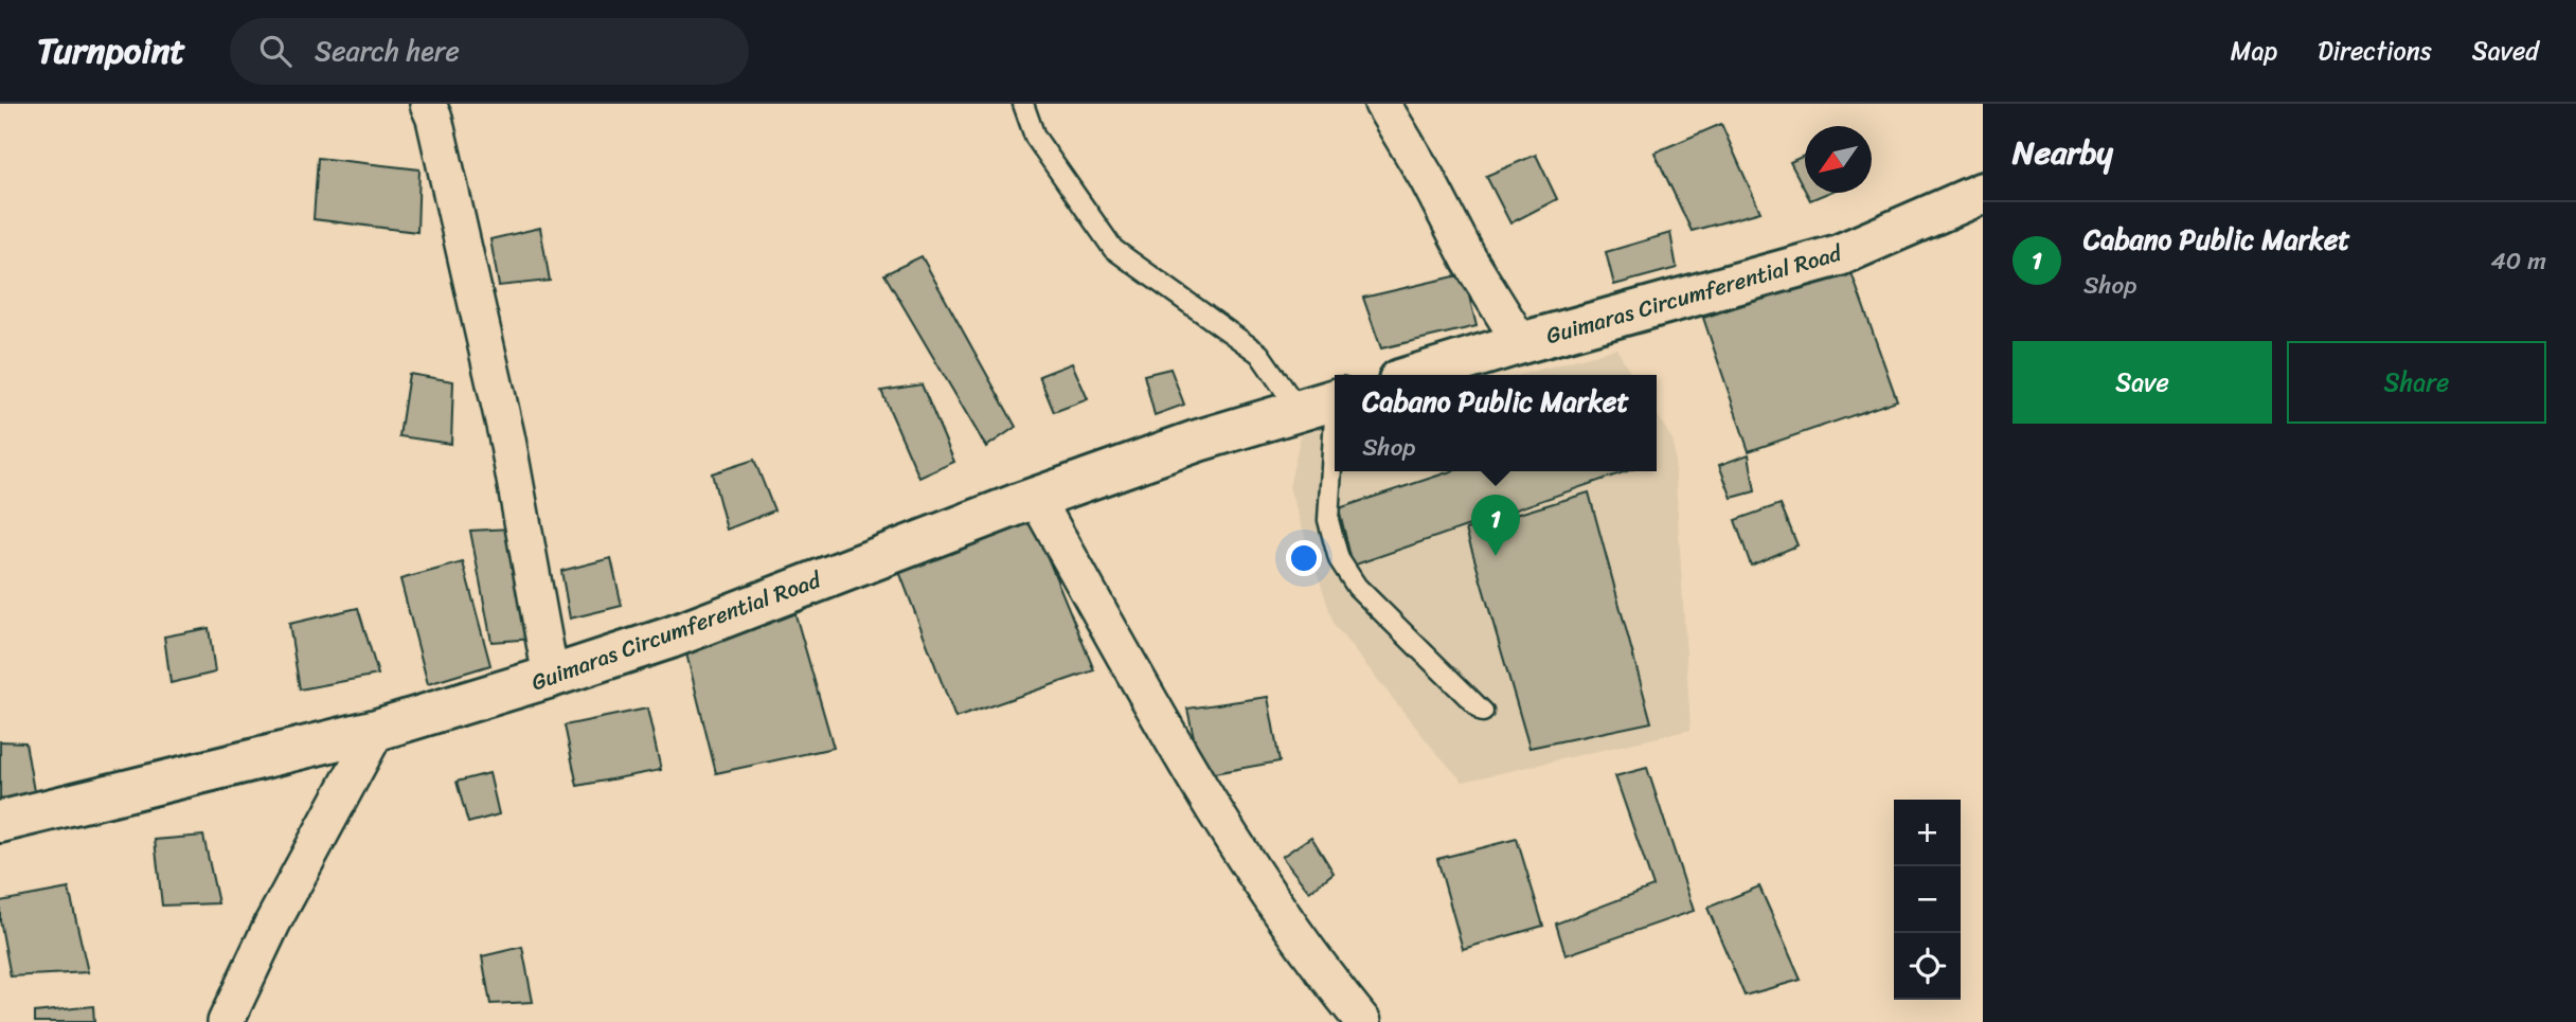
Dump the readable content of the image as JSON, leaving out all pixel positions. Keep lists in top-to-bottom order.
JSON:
{
  "streets": {
    "main road": ["Guimaras Circumferential Road"]
  },
  "north": "bottom left",
  "page": {
    "header": "Turnpoint",
    "search": "Search here",
    "nav": ["Map", "Directions", "Saved"],
    "heading": "Nearby",
    "list": [
      {
        "mark": "1",
        "name": "Cabano Public Market",
        "note": "Shop",
        "value": "40 m"
      }
    ],
    "buttons": ["Save", "Share"],
    "popup": ["Cabano Public Market", "Shop"],
    "pins": "1",
    "map_buttons": ["+", "−"]
  }
}
